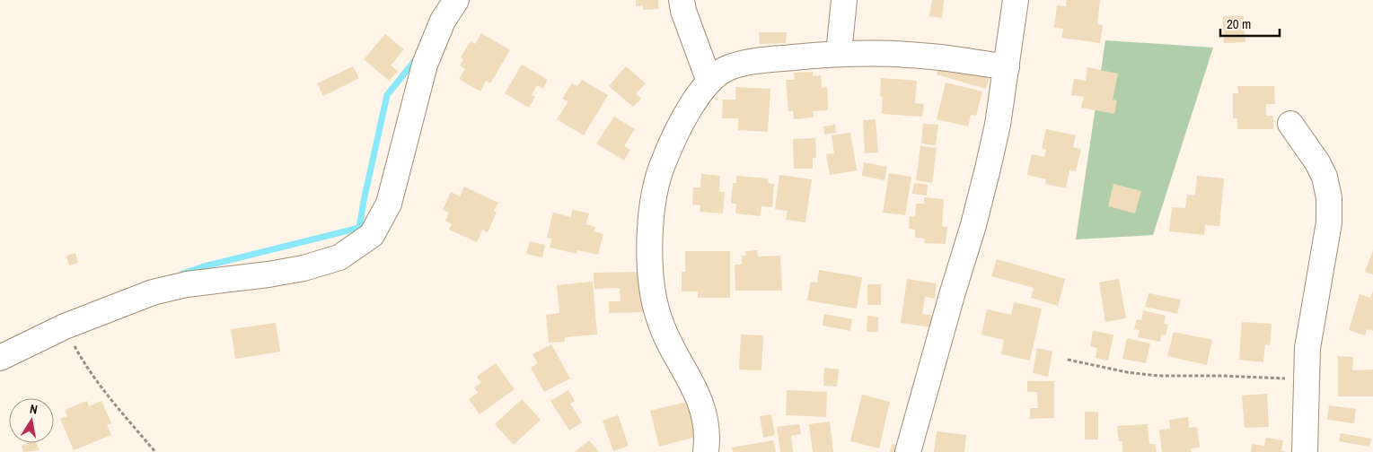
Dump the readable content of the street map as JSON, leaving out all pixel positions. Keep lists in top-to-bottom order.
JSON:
{
  "scale_bar": "20 m",
  "north": "top"
}
